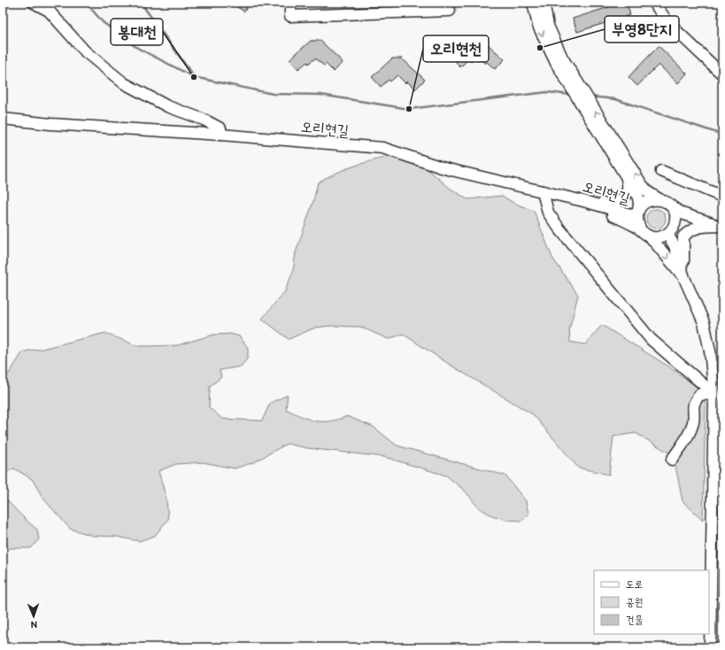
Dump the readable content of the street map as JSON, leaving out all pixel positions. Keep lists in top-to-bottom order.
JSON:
{
  "streets": {
    "street": ["오리현길"]
  },
  "places": ["부영8단지", "봉대천", "오리현천"],
  "legend": ["도로", "공원", "건물"],
  "north": "bottom"
}
